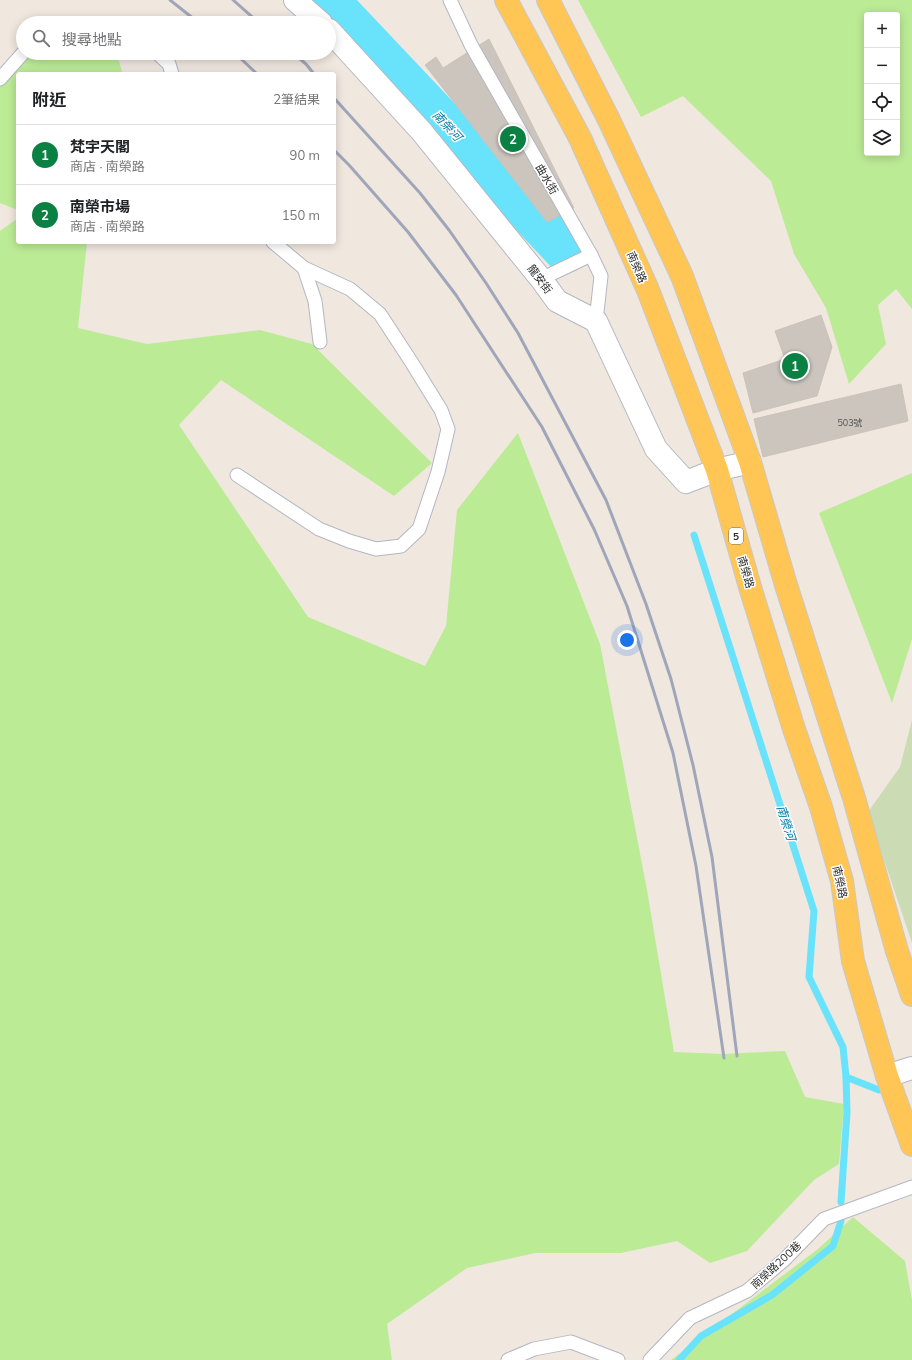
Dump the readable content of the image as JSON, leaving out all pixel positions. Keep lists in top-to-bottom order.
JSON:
{
  "streets": {
    "main road": ["南榮路", "5"],
    "street": ["龍安街"],
    "lane": ["曲水街", "南榮路200巷"]
  },
  "crossings": [
    ["曲水街", "龍安街"]
  ],
  "water": ["南榮河"],
  "house_numbers": ["503號"],
  "page": {
    "map_buttons": ["+", "−"],
    "search": "搜尋地點",
    "heading": ["附近", "2筆結果"],
    "pins": ["2", "1"],
    "list": [
      {
        "mark": "1",
        "name": "梵宇天閣",
        "note": "商店 · 南榮路",
        "value": "90 m"
      },
      {
        "mark": "2",
        "name": "南榮市場",
        "note": "商店 · 南榮路",
        "value": "150 m"
      }
    ]
  }
}
